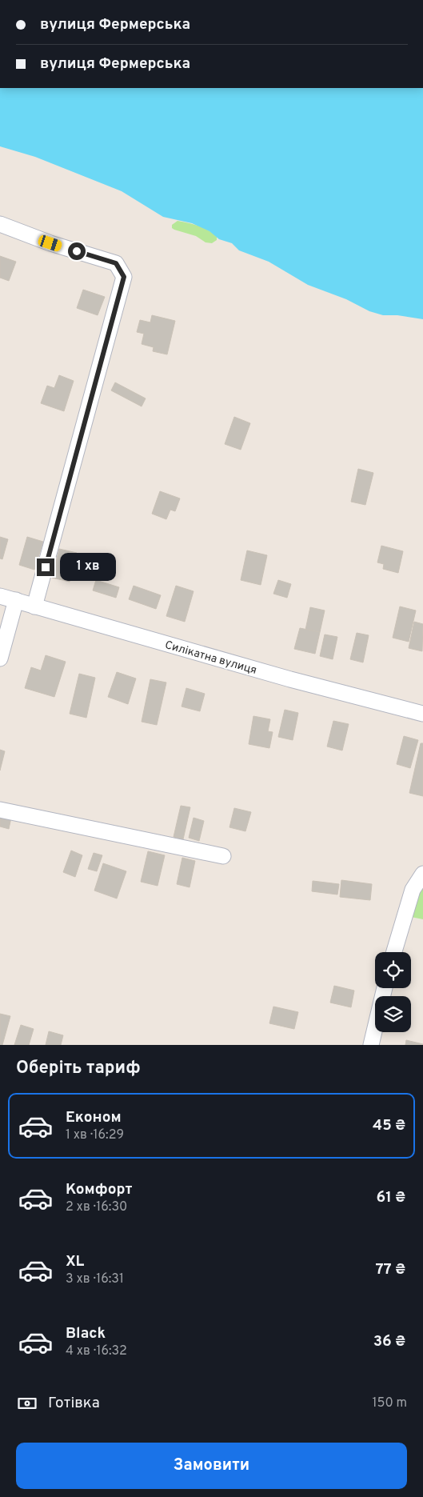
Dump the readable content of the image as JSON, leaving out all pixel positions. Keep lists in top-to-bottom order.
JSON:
{
  "streets": {
    "street": ["Силікатна вулиця"]
  },
  "page": {
    "banner": ["вулиця Фермерська", "вулиця Фермерська"],
    "bubble": "1 хв",
    "heading": "Оберіть тариф",
    "list": [
      {
        "name": "Економ",
        "note": "1 хв · 16:29",
        "value": "45 ₴"
      },
      {
        "name": "Комфорт",
        "note": "2 хв · 16:30",
        "value": "61 ₴"
      },
      {
        "name": "XL",
        "note": "3 хв · 16:31",
        "value": "77 ₴"
      },
      {
        "name": "Black",
        "note": "4 хв · 16:32",
        "value": "36 ₴"
      }
    ],
    "pay": ["Готівка", "150 m"],
    "buttons": "Замовити"
  }
}
